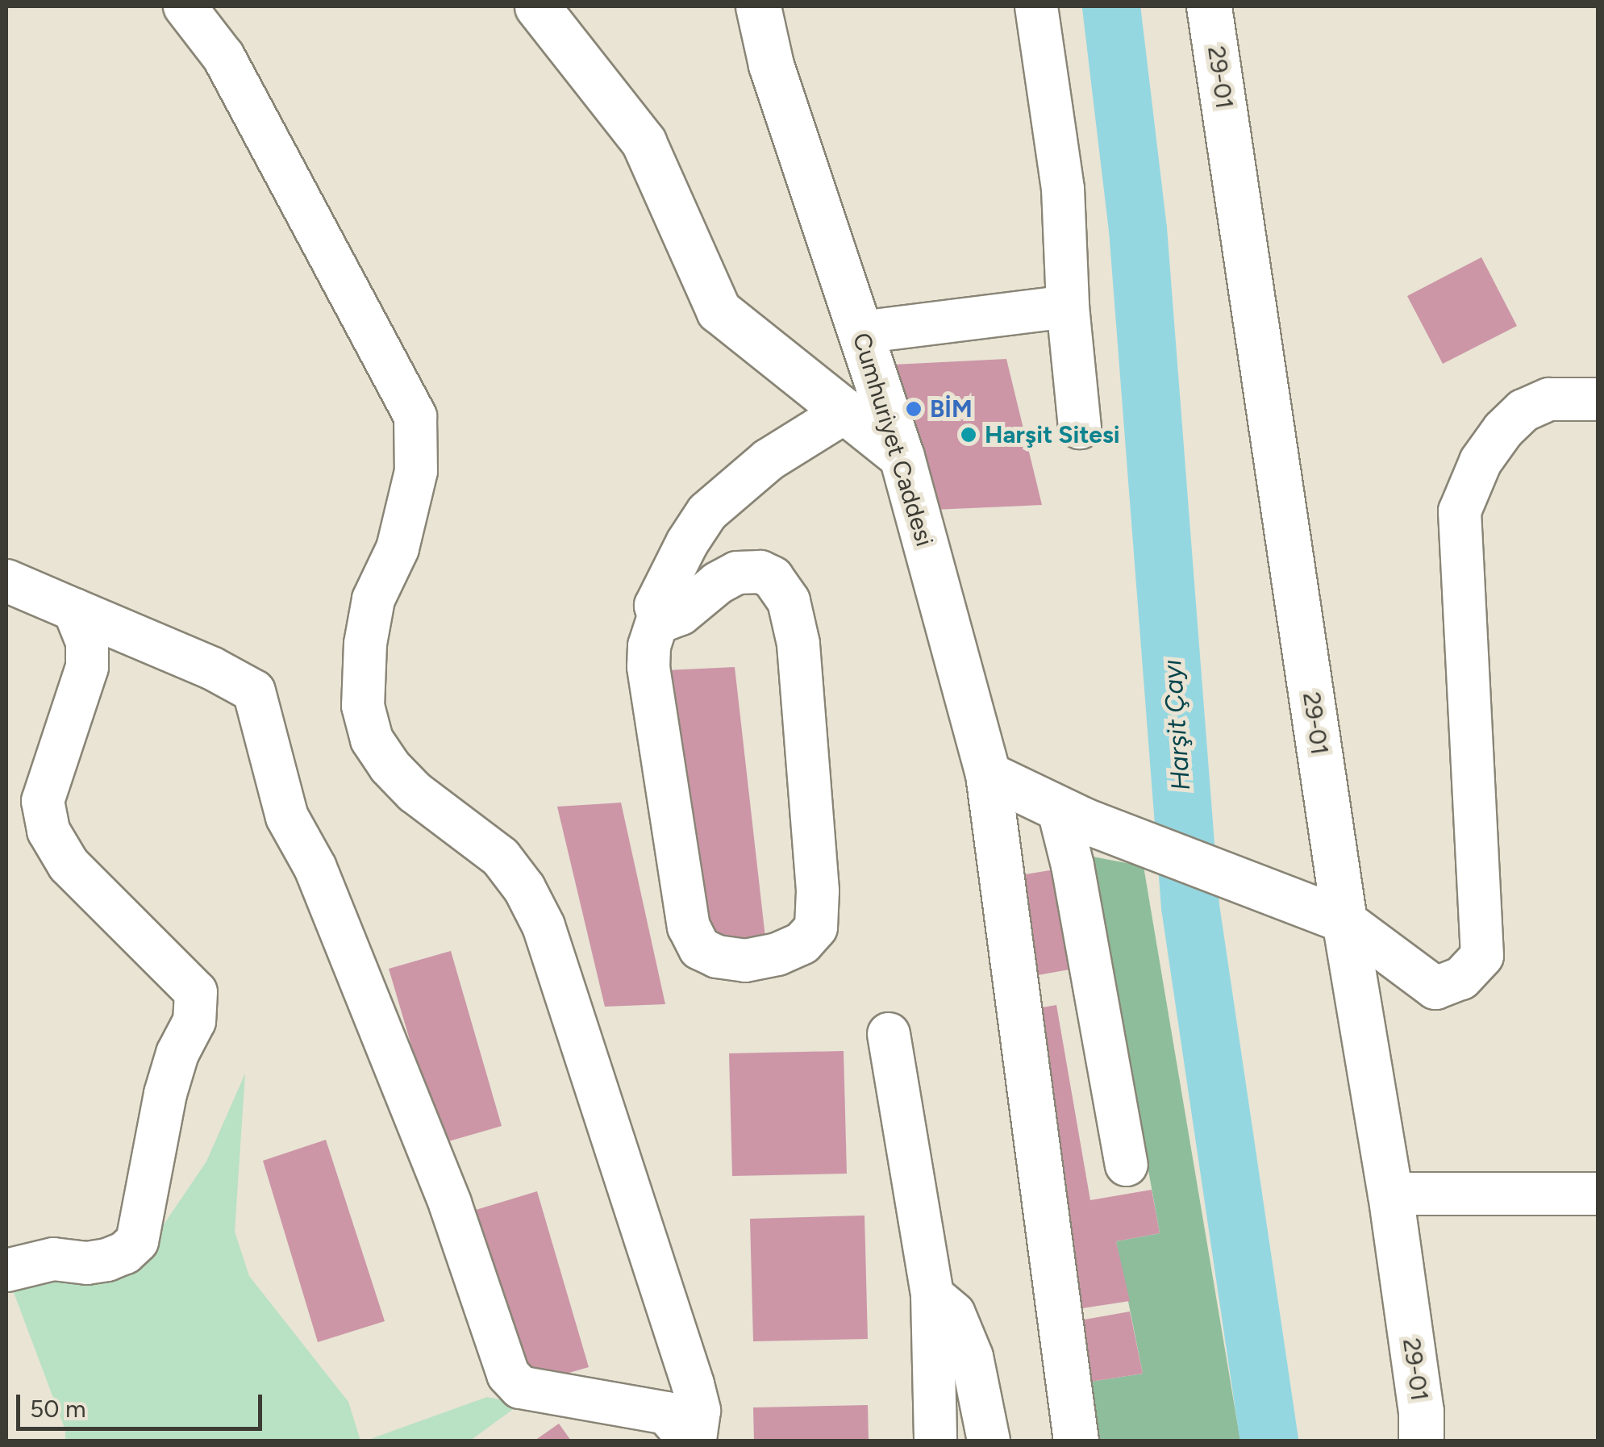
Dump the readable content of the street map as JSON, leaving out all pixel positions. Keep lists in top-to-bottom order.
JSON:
{
  "streets": {
    "main road": ["29-01", "Cumhuriyet Caddesi"]
  },
  "water": ["Harşit Çayı"],
  "places": ["BİM", "Harşit Sitesi"],
  "scale_bar": "50 m"
}
